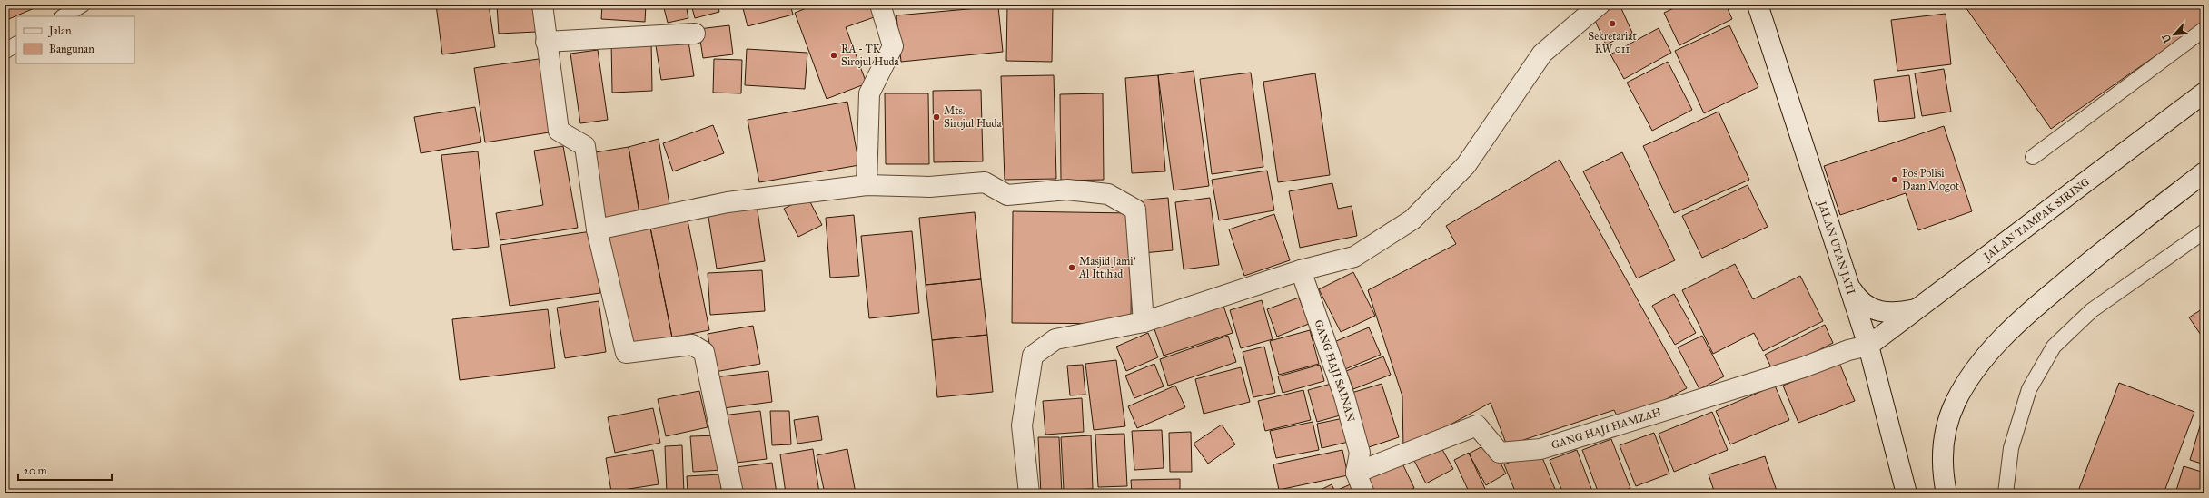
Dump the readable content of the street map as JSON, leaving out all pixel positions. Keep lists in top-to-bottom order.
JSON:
{
  "streets": {
    "street": [
      "JALAN TAMPAK SIRING",
      "JALAN UTAN JATI",
      "GANG HAJI SAINAN",
      "GANG HAJI HAMZAH"
    ]
  },
  "crossings": [
    ["JALAN TAMPAK SIRING", "JALAN UTAN JATI"],
    ["JALAN TAMPAK SIRING", "GANG HAJI HAMZAH"],
    ["JALAN UTAN JATI", "GANG HAJI HAMZAH"],
    ["GANG HAJI SAINAN", "GANG HAJI HAMZAH"]
  ],
  "places": [
    "Sekretariat RW 011",
    "RA - TK Sirojul Huda",
    "Mts. Sirojul Huda",
    "Pos Polisi Daan Mogot",
    "Masjid Jami' Al Ittihad"
  ],
  "legend": ["Jalan", "Bangunan"],
  "scale_bar": "20 m",
  "north": "bottom left"
}
